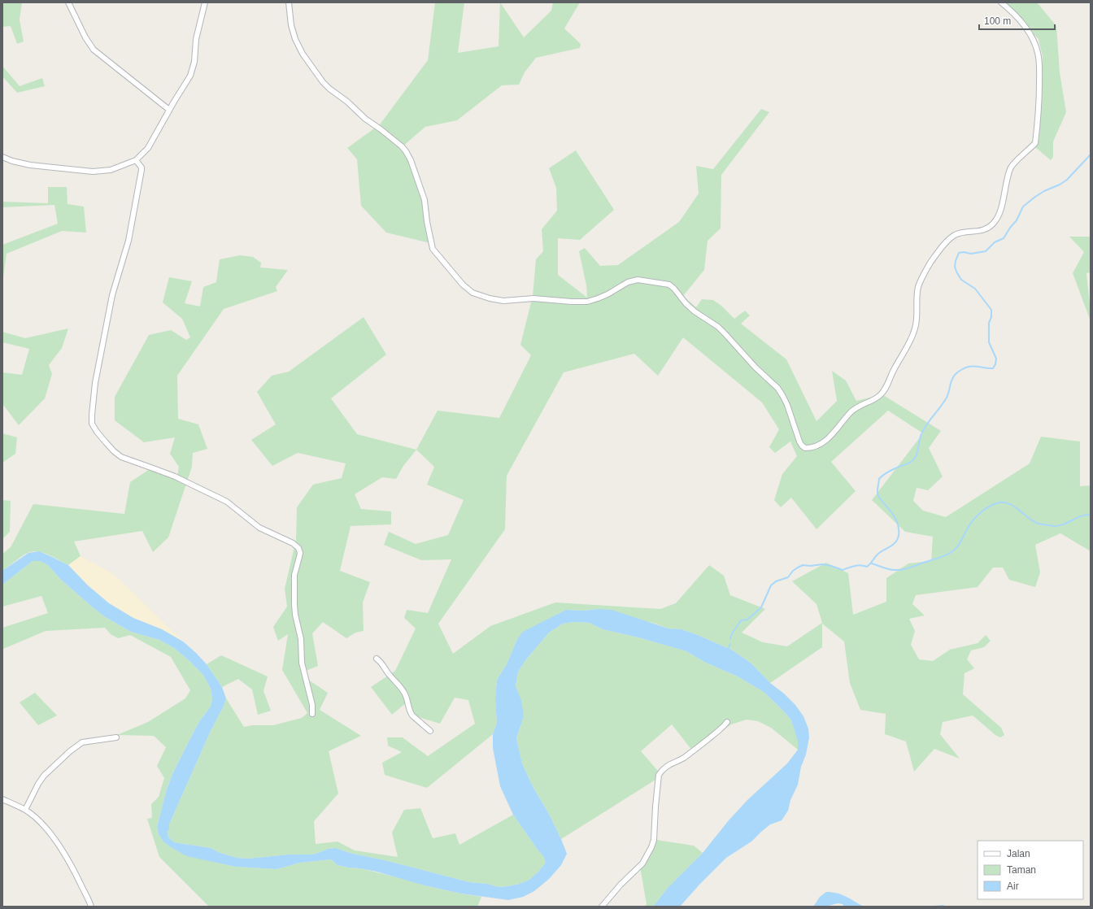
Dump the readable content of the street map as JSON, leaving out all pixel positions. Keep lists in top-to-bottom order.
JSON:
{
  "legend": ["Jalan", "Taman", "Air"],
  "scale_bar": "100 m"
}
